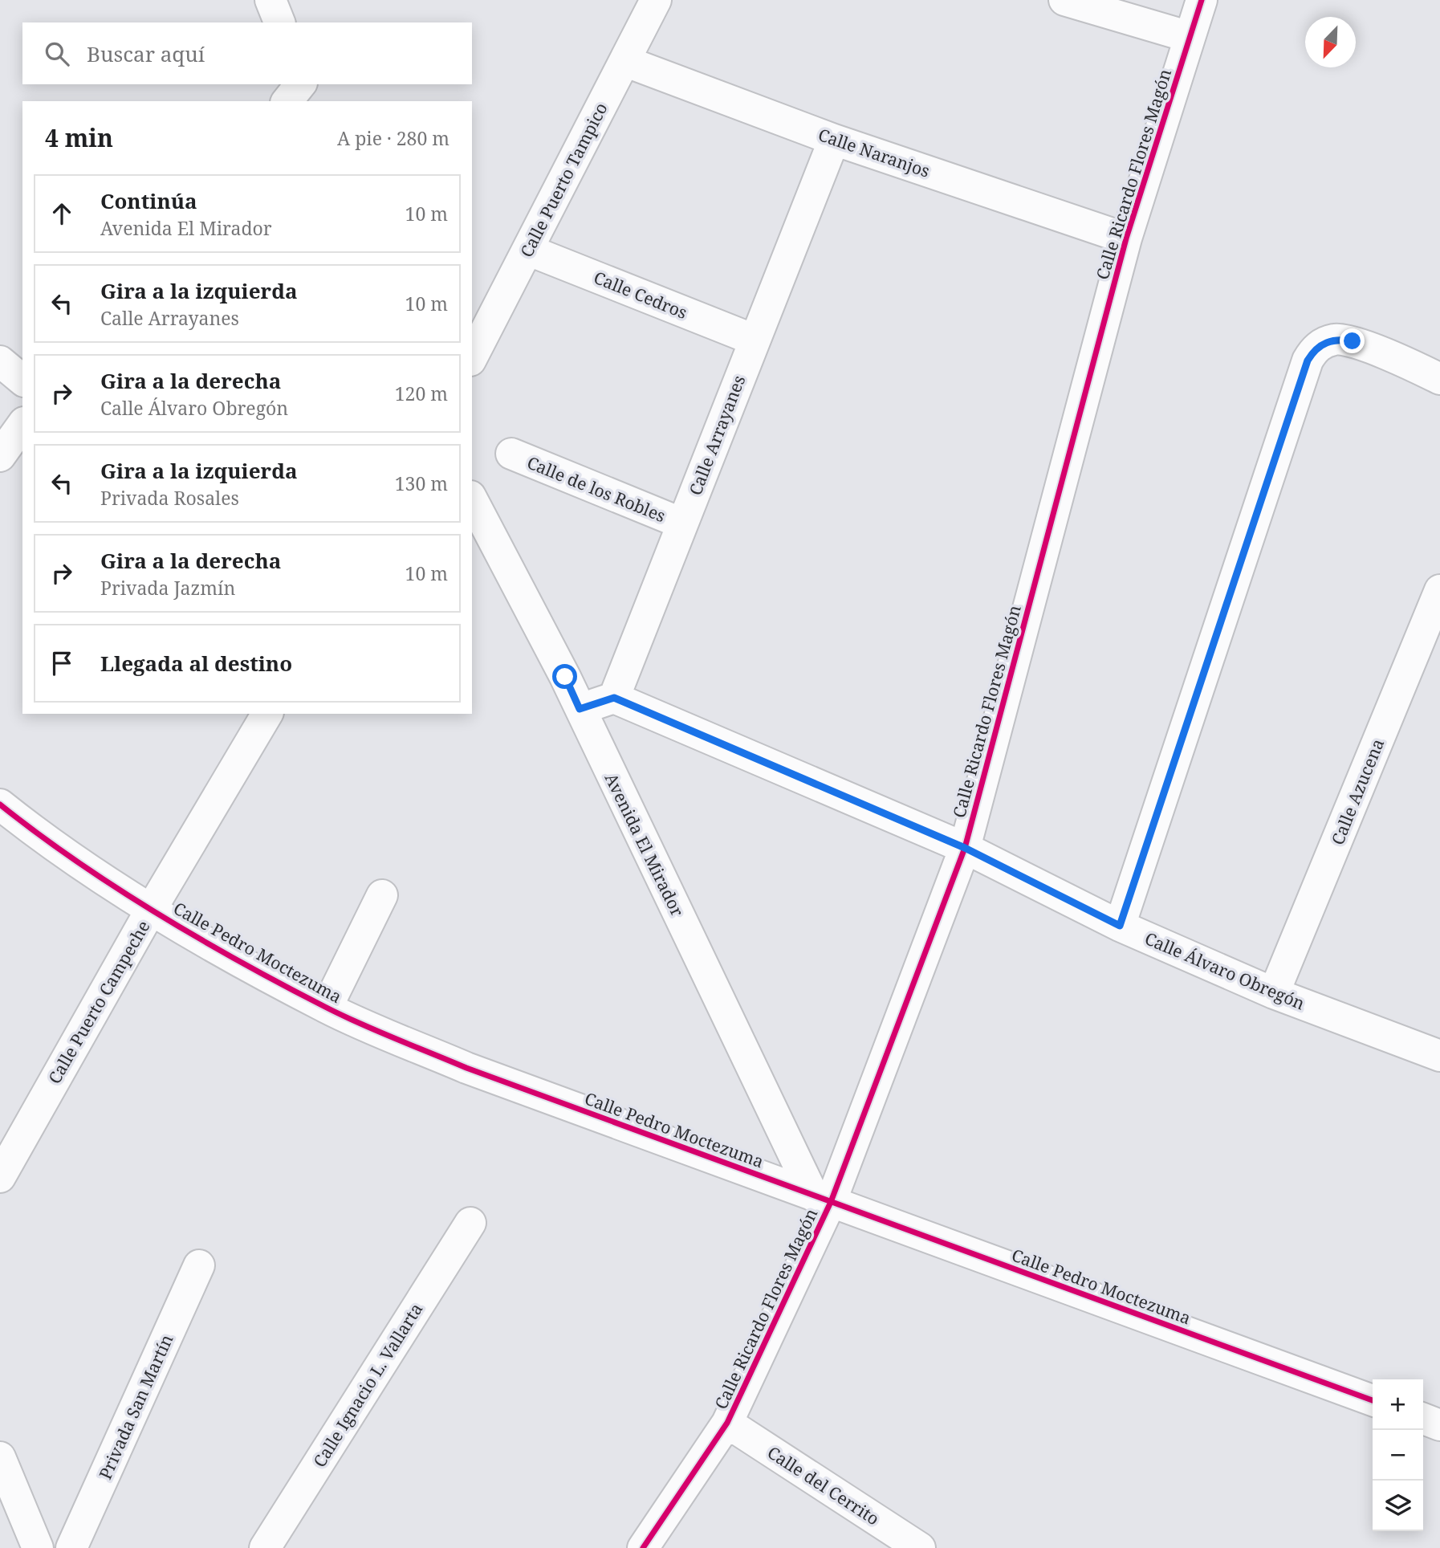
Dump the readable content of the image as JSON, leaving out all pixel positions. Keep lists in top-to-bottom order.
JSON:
{
  "streets": {
    "street": [
      "Calle Naranjos",
      "Calle Ricardo Flores Magón",
      "Calle Puerto Tampico",
      "Calle Cedros",
      "Calle Arrayanes",
      "Calle de los Robles",
      "Calle Azucena",
      "Avenida El Mirador",
      "Calle Pedro Moctezuma",
      "Calle Álvaro Obregón",
      "Calle Puerto Campeche",
      "Calle Ignacio L. Vallarta",
      "Privada San Martín",
      "Calle del Cerrito"
    ]
  },
  "crossings": [
    ["Calle Naranjos", "Calle Ricardo Flores Magón"],
    ["Calle Naranjos", "Calle Puerto Tampico"],
    ["Calle Naranjos", "Calle Arrayanes"],
    ["Calle Ricardo Flores Magón", "Avenida El Mirador"],
    ["Calle Ricardo Flores Magón", "Calle Pedro Moctezuma"],
    ["Calle Ricardo Flores Magón", "Calle Álvaro Obregón"],
    ["Calle Ricardo Flores Magón", "Calle del Cerrito"],
    ["Calle Puerto Tampico", "Calle Cedros"],
    ["Calle Cedros", "Calle Arrayanes"],
    ["Calle Arrayanes", "Calle de los Robles"],
    ["Calle Arrayanes", "Calle Álvaro Obregón"],
    ["Calle Azucena", "Calle Álvaro Obregón"],
    ["Avenida El Mirador", "Calle Pedro Moctezuma"],
    ["Calle Pedro Moctezuma", "Calle Puerto Campeche"]
  ],
  "north": "bottom left",
  "page": {
    "search": "Buscar aquí",
    "heading": ["4 min", "A pie · 280 m"],
    "list": [
      ["Continúa", "Avenida El Mirador", "10 m"],
      ["Gira a la izquierda", "Calle Arrayanes", "10 m"],
      ["Gira a la derecha", "Calle Álvaro Obregón", "120 m"],
      ["Gira a la izquierda", "Privada Rosales", "130 m"],
      ["Gira a la derecha", "Privada Jazmín", "10 m"],
      "Llegada al destino"
    ],
    "map_buttons": ["+", "−"]
  }
}
